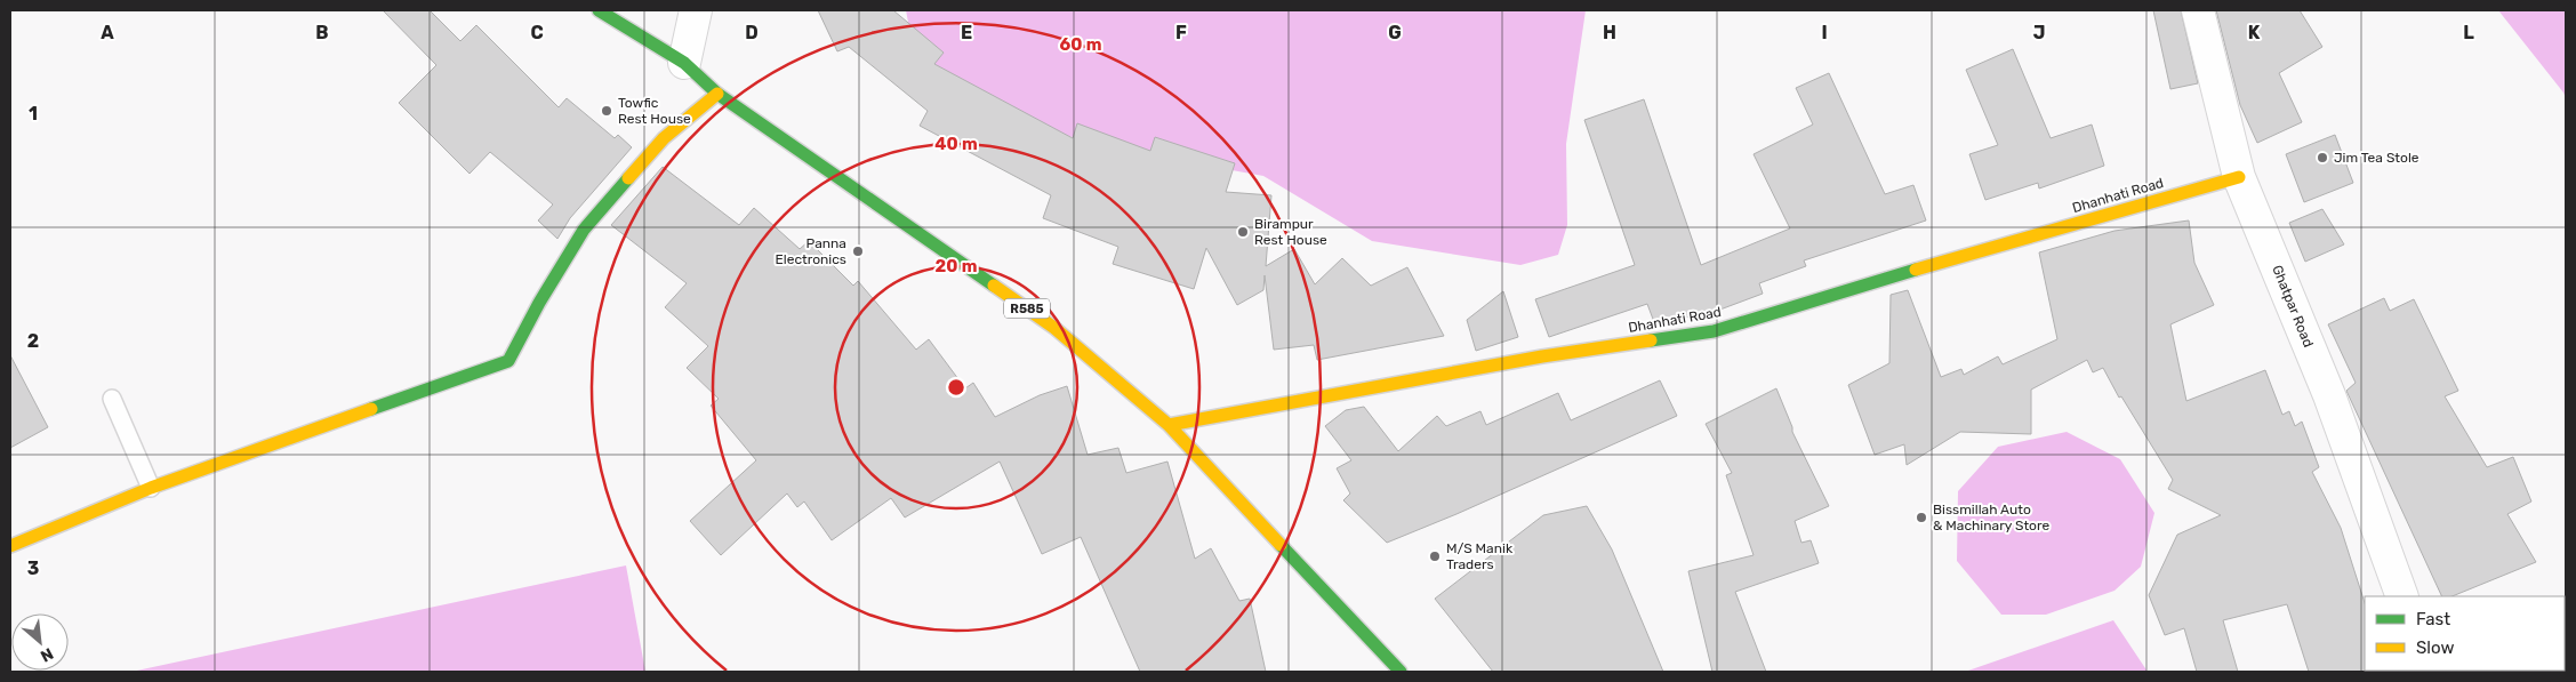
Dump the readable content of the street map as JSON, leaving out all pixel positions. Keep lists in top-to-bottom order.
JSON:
{
  "streets": {
    "street": ["Dhanhati Road", "Ghatpar Road", "R585"]
  },
  "crossings": [
    ["Dhanhati Road", "Ghatpar Road"],
    ["Dhanhati Road", "R585"]
  ],
  "places": [
    "Towfic Rest House",
    "Jim Tea Stole",
    "Birampur Rest House",
    "Panna Electronics",
    "Bissmillah Auto & Machinary Store",
    "M/S Manik Traders"
  ],
  "legend": ["Fast", "Slow"],
  "north": "bottom right",
  "grid": {
    "columns": [
      "A",
      "B",
      "C",
      "D",
      "E",
      "F",
      "G",
      "H",
      "I",
      "J",
      "K",
      "L"
    ],
    "rows": ["1", "2", "3"]
  },
  "rings": ["60 m", "40 m", "20 m"]
}
